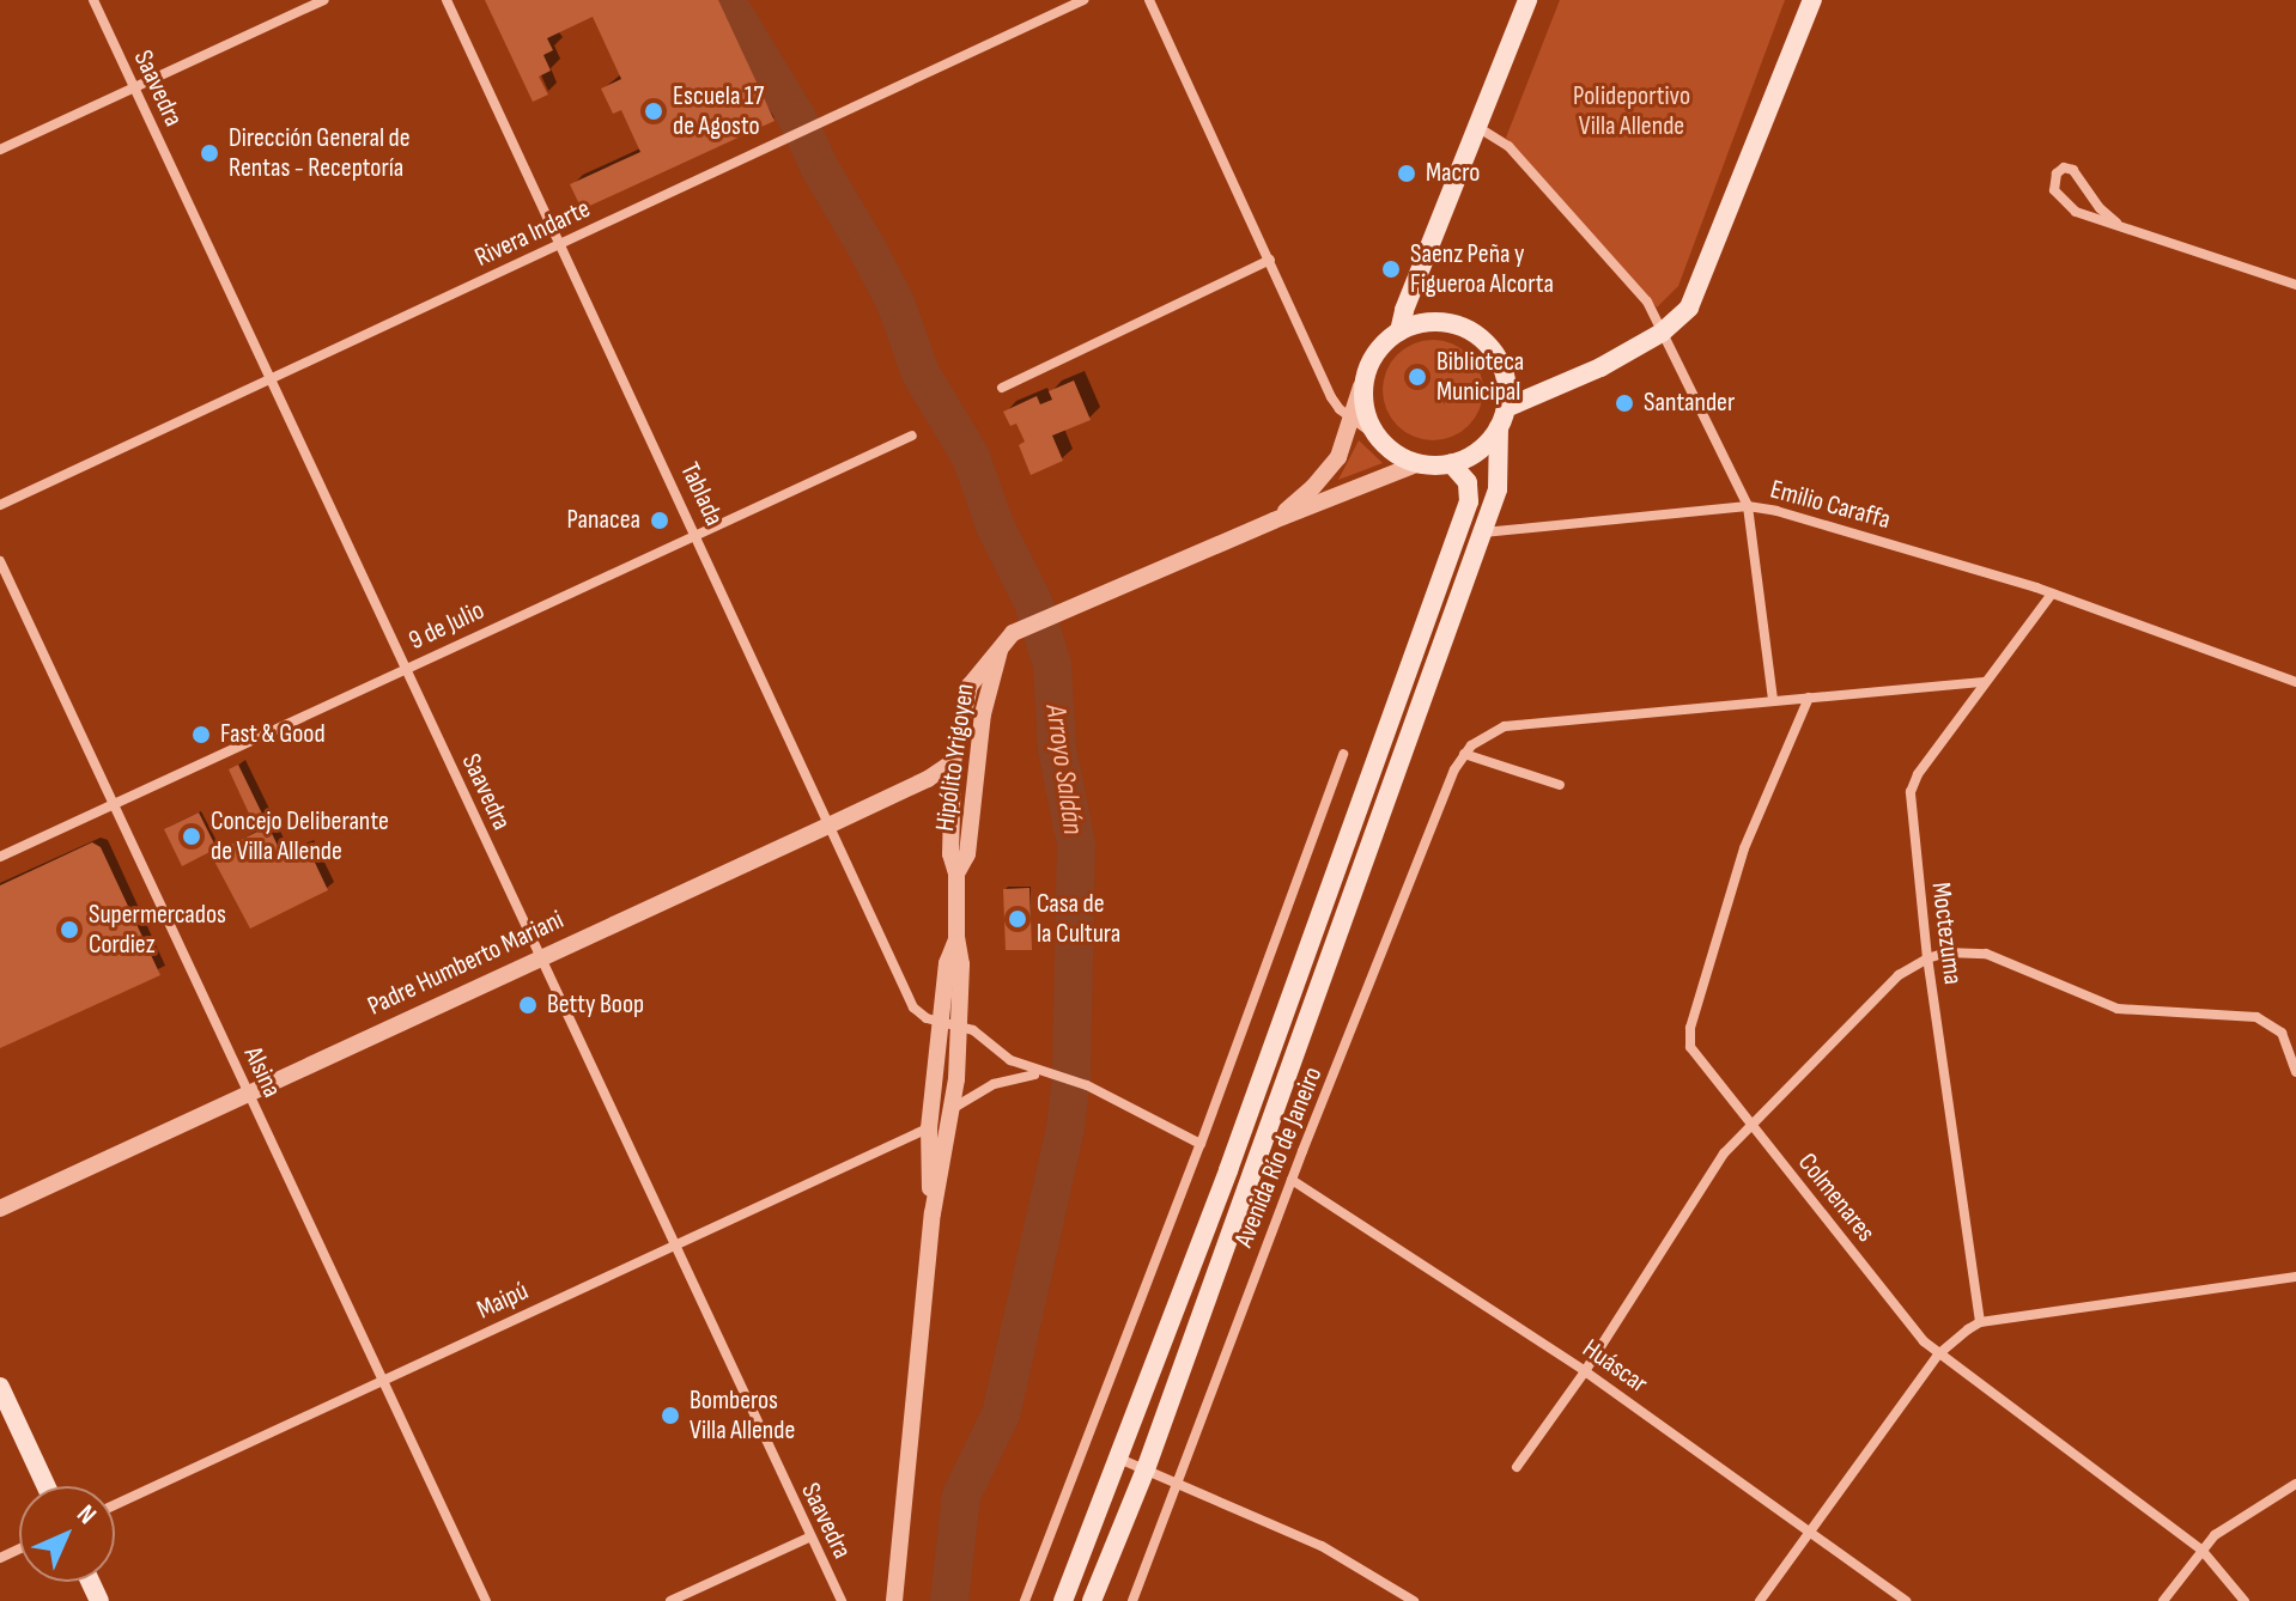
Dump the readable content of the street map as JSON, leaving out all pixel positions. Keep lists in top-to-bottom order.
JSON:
{
  "streets": {
    "street": [
      "Saavedra",
      "Rivera Indarte",
      "Tablada",
      "Emilio Caraffa",
      "9 de Julio",
      "Hipólito Yrigoyen",
      "Moctezuma",
      "Padre Humberto Mariani",
      "Alsina",
      "Avenida Río de Janeiro",
      "Colmenares",
      "Maipú",
      "Huáscar"
    ]
  },
  "crossings": [
    ["Saavedra", "Rivera Indarte"],
    ["Saavedra", "9 de Julio"],
    ["Saavedra", "Padre Humberto Mariani"],
    ["Saavedra", "Maipú"],
    ["Rivera Indarte", "Tablada"],
    ["Tablada", "9 de Julio"],
    ["Tablada", "Hipólito Yrigoyen"],
    ["Tablada", "Padre Humberto Mariani"],
    ["Emilio Caraffa", "Moctezuma"],
    ["9 de Julio", "Alsina"],
    ["Hipólito Yrigoyen", "Padre Humberto Mariani"],
    ["Padre Humberto Mariani", "Alsina"],
    ["Alsina", "Maipú"],
    ["Avenida Río de Janeiro", "Huáscar"]
  ],
  "water": ["Arroyo Saldán"],
  "parks": ["Polideportivo Villa Allende"],
  "places": [
    "Escuela 17 de Agosto",
    "Dirección General de Rentas - Receptoría",
    "Macro",
    "Saenz Peña y Figueroa Alcorta",
    "Biblioteca Municipal",
    "Santander",
    "Panacea",
    "Fast & Good",
    "Concejo Deliberante de Villa Allende",
    "Casa de la Cultura",
    "Supermercados Cordiez",
    "Betty Boop",
    "Bomberos Villa Allende"
  ],
  "north": "top right"
}
